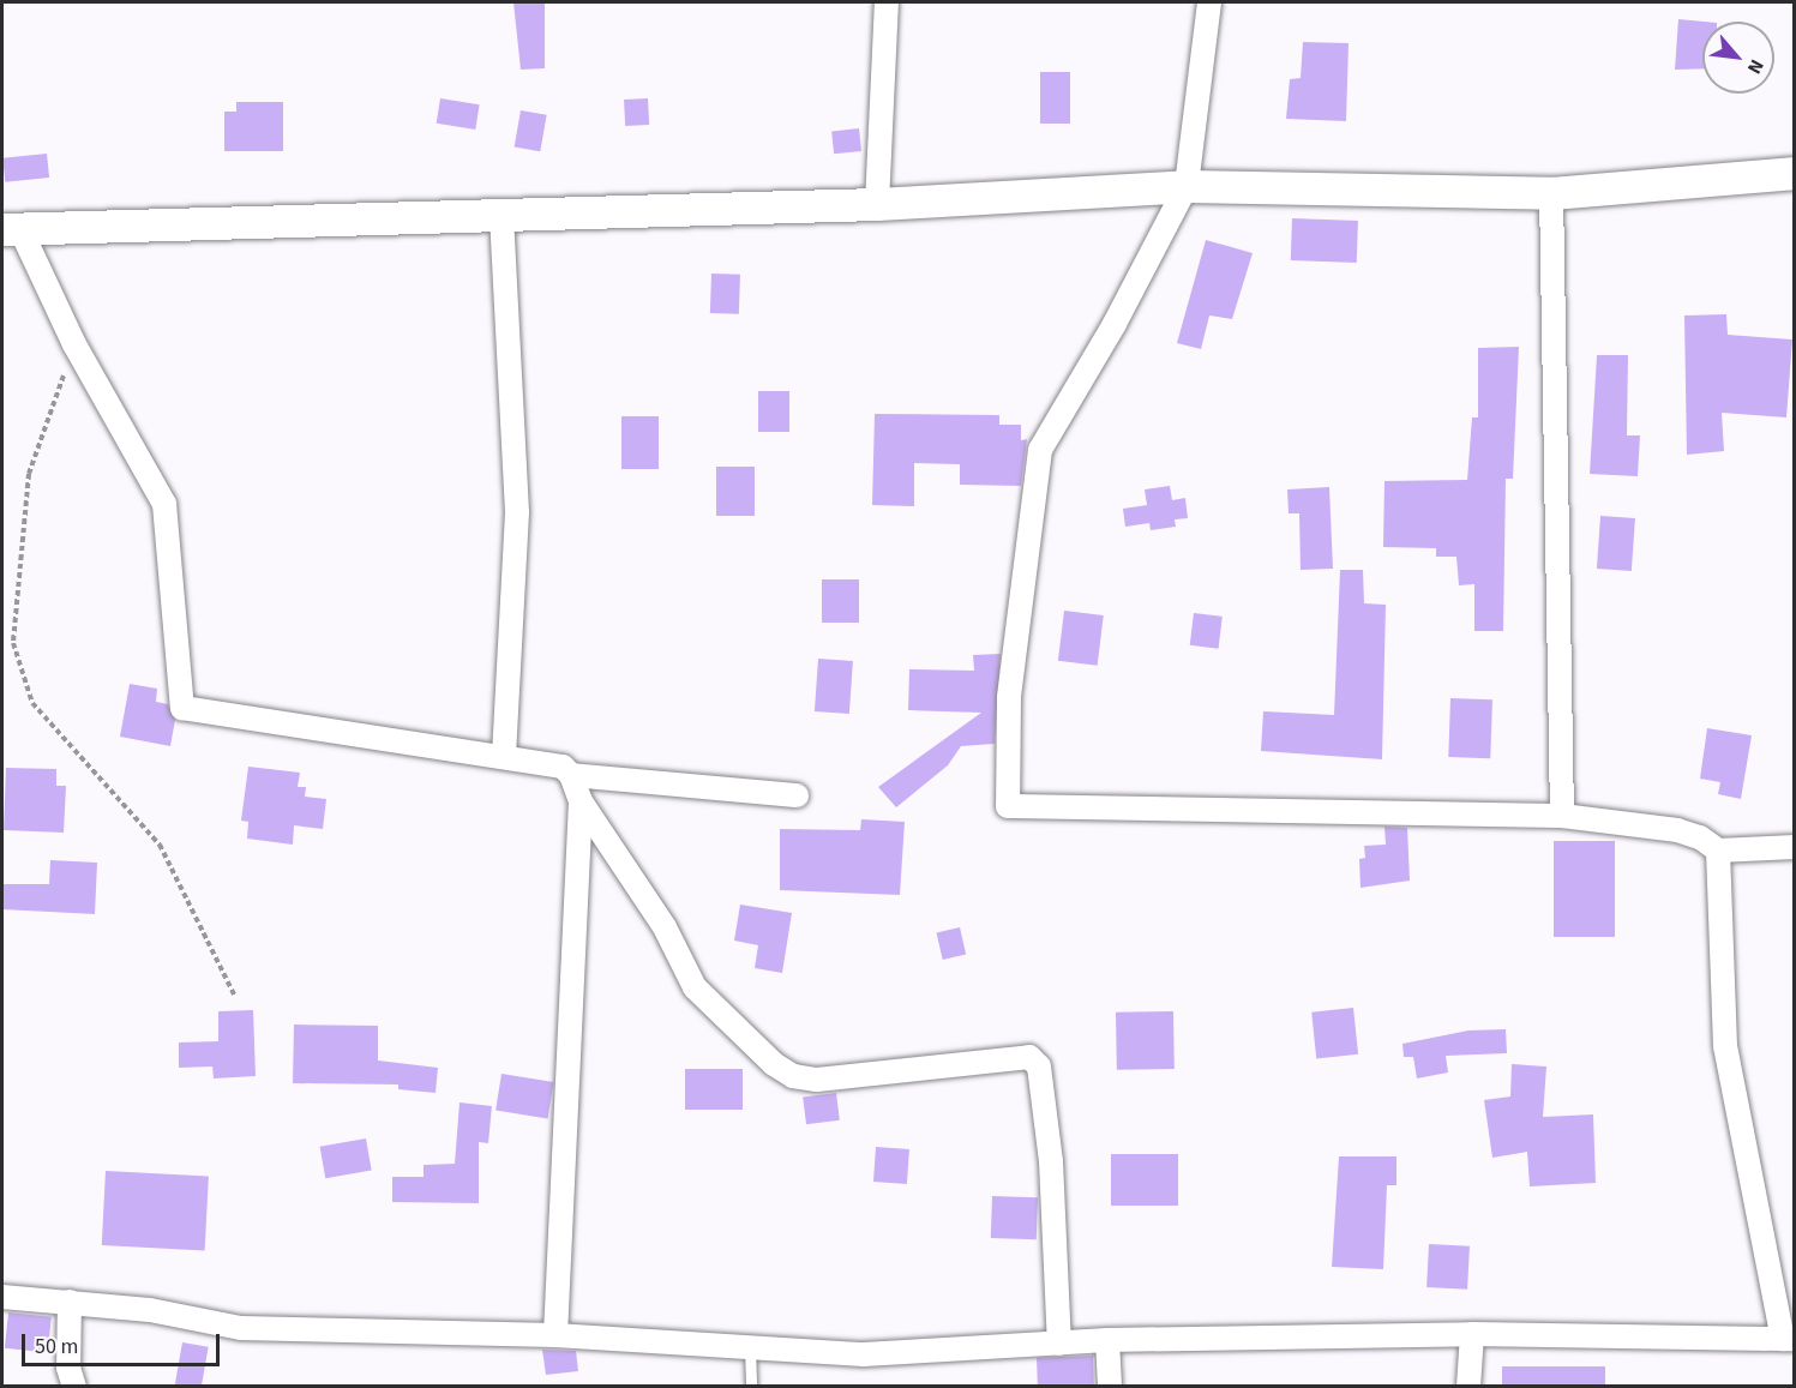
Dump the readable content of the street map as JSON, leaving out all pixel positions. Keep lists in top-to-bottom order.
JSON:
{
  "scale_bar": "50 m",
  "north": "bottom right"
}
